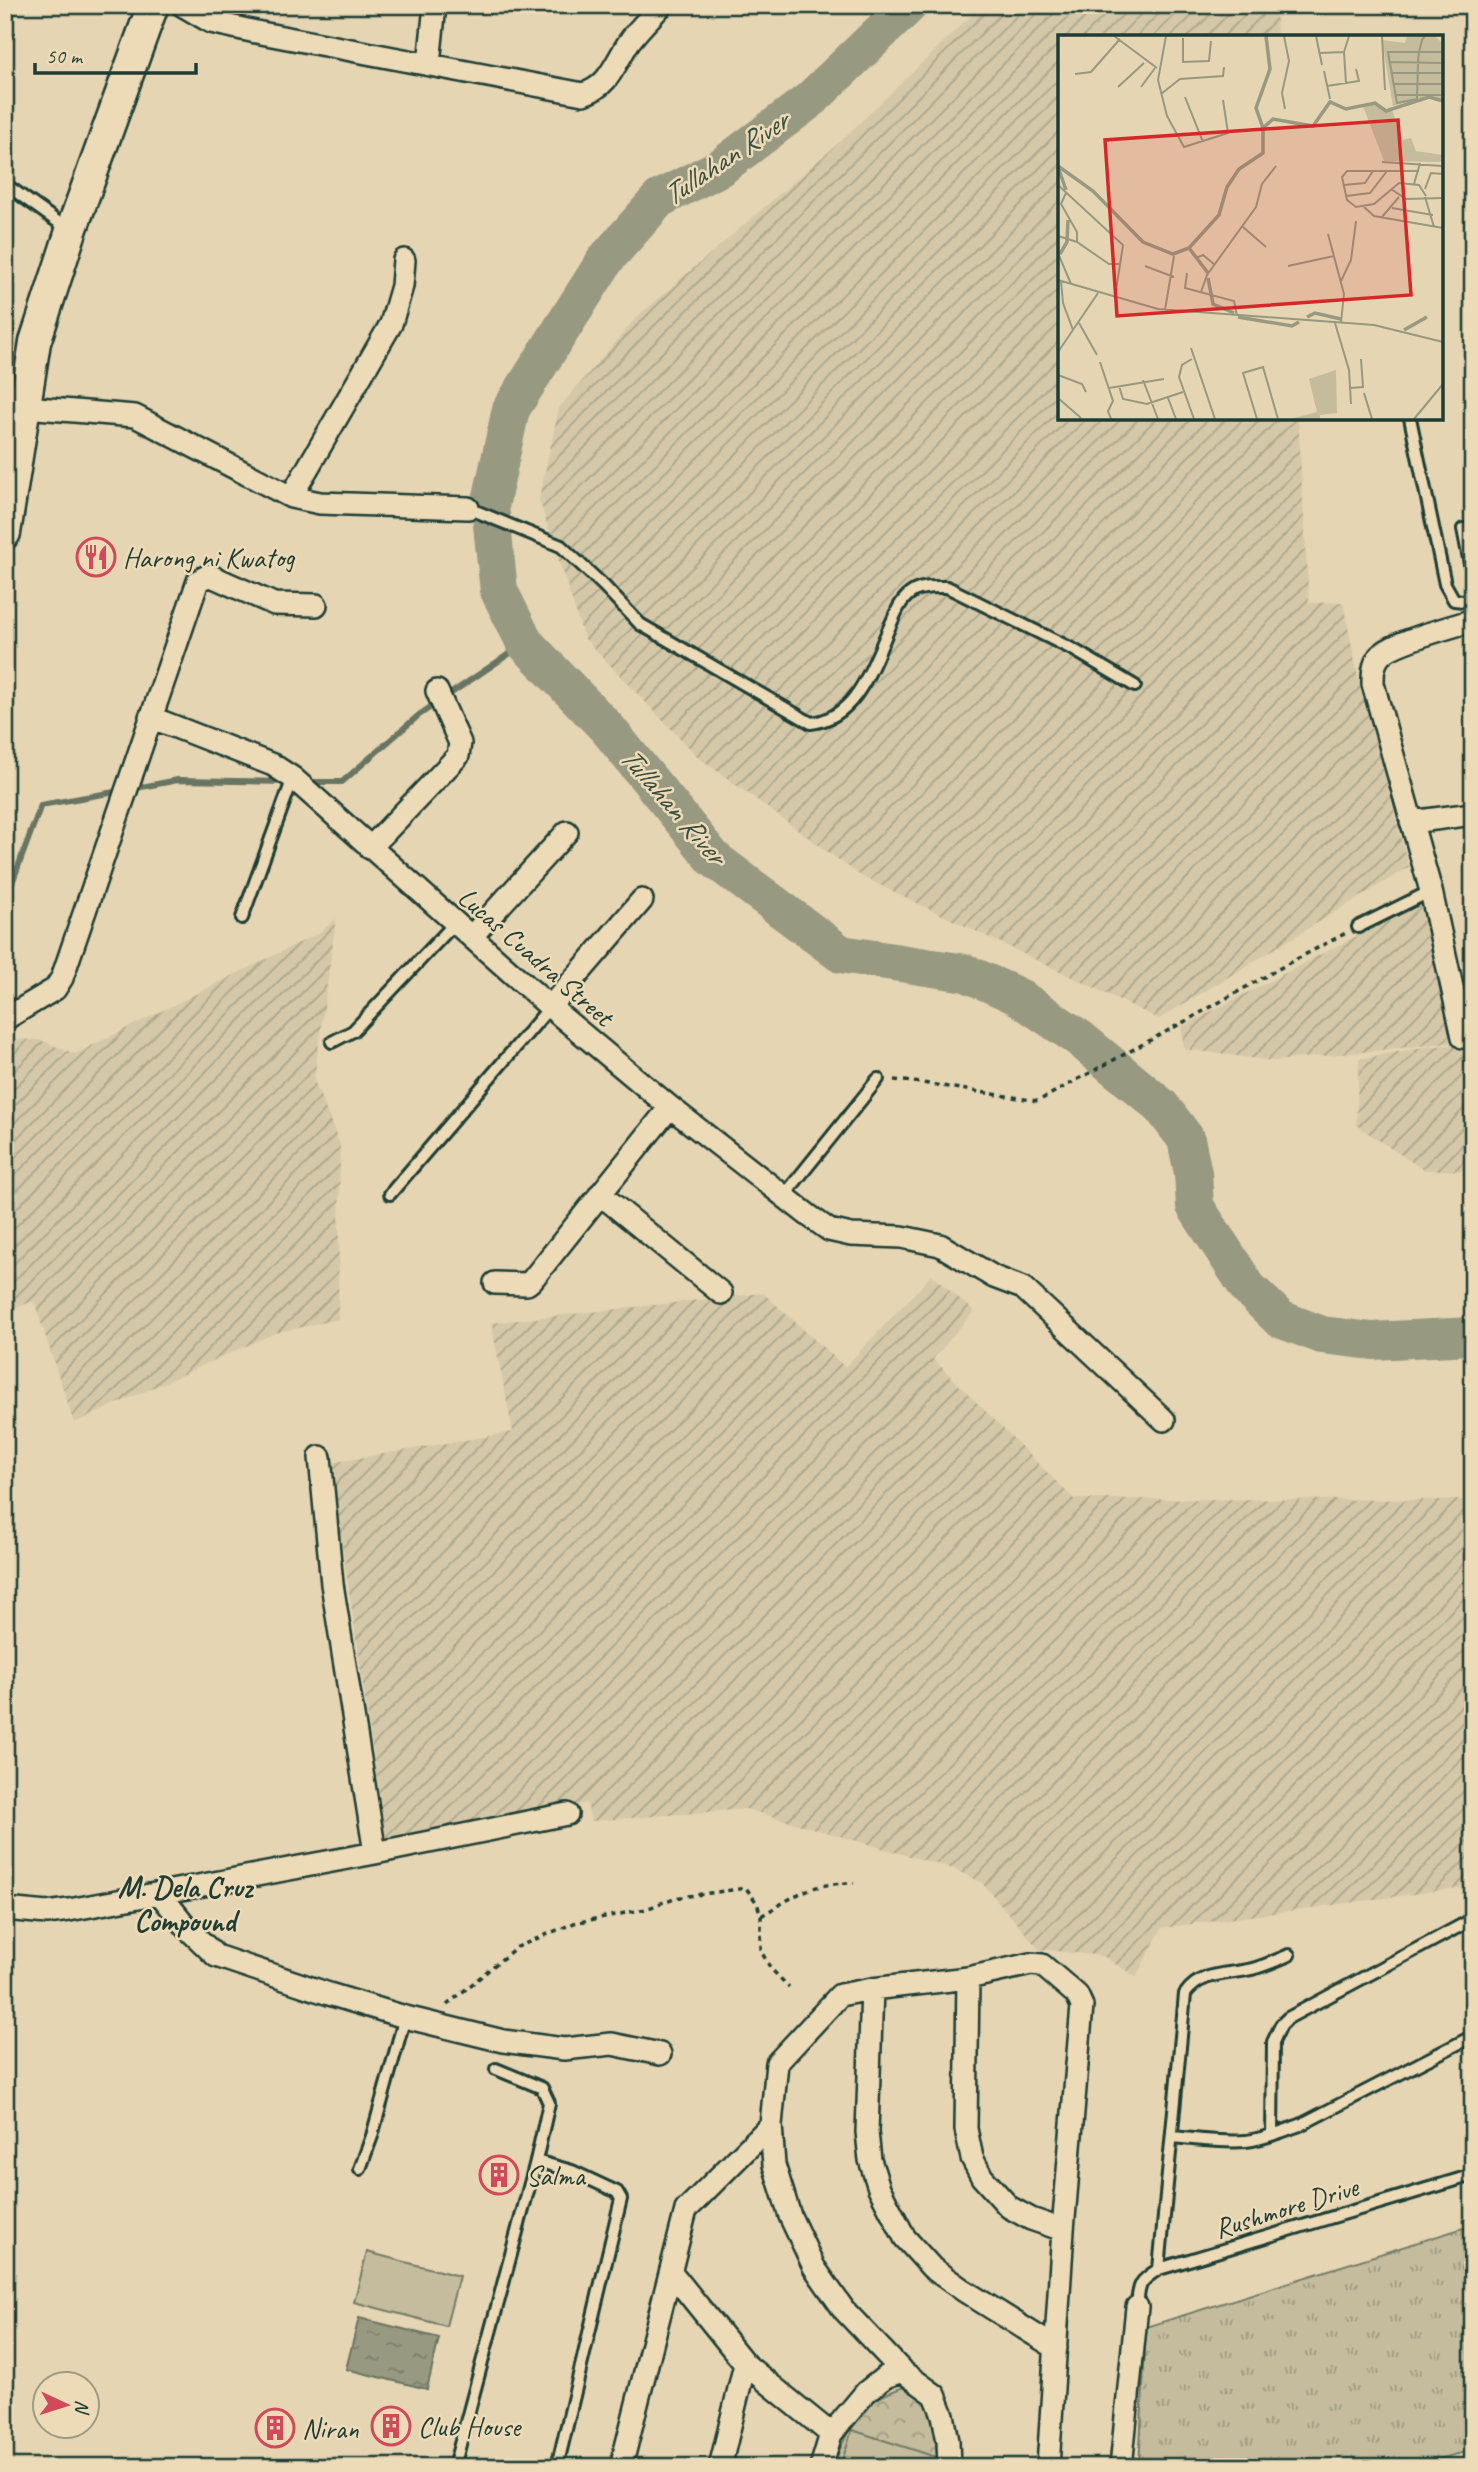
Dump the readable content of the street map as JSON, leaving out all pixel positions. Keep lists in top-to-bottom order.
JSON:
{
  "streets": {
    "street": ["Lucas Cuadra Street"],
    "lane": ["Rushmore Drive"]
  },
  "districts": ["M. Dela Cruz Compound"],
  "water": ["Tullahan River"],
  "places": {
    "restaurant": ["Harong ni Kwatog"],
    "building": ["Salma", "Club House", "Niran"]
  },
  "scale_bar": "50 m",
  "north": "right"
}
